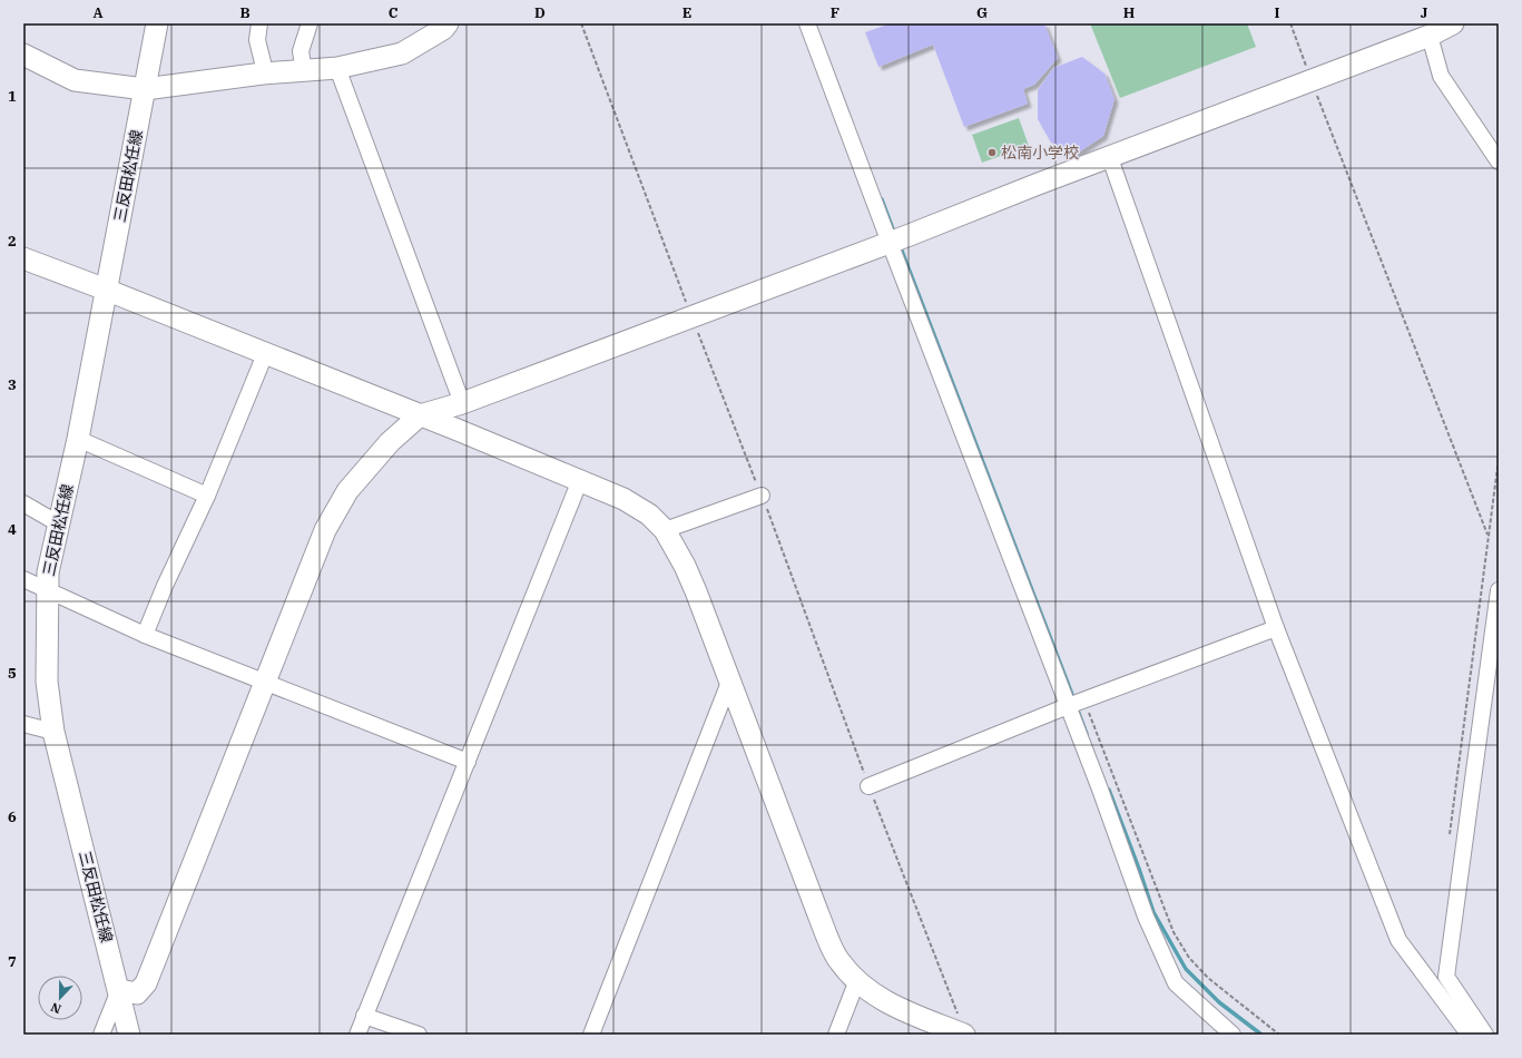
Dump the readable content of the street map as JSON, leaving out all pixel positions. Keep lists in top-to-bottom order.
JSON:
{
  "streets": {
    "street": ["三反田松任線"]
  },
  "places": ["松南小学校"],
  "north": "bottom",
  "grid": {
    "columns": [
      "A",
      "B",
      "C",
      "D",
      "E",
      "F",
      "G",
      "H",
      "I",
      "J"
    ],
    "rows": [
      "1",
      "2",
      "3",
      "4",
      "5",
      "6",
      "7"
    ]
  }
}
